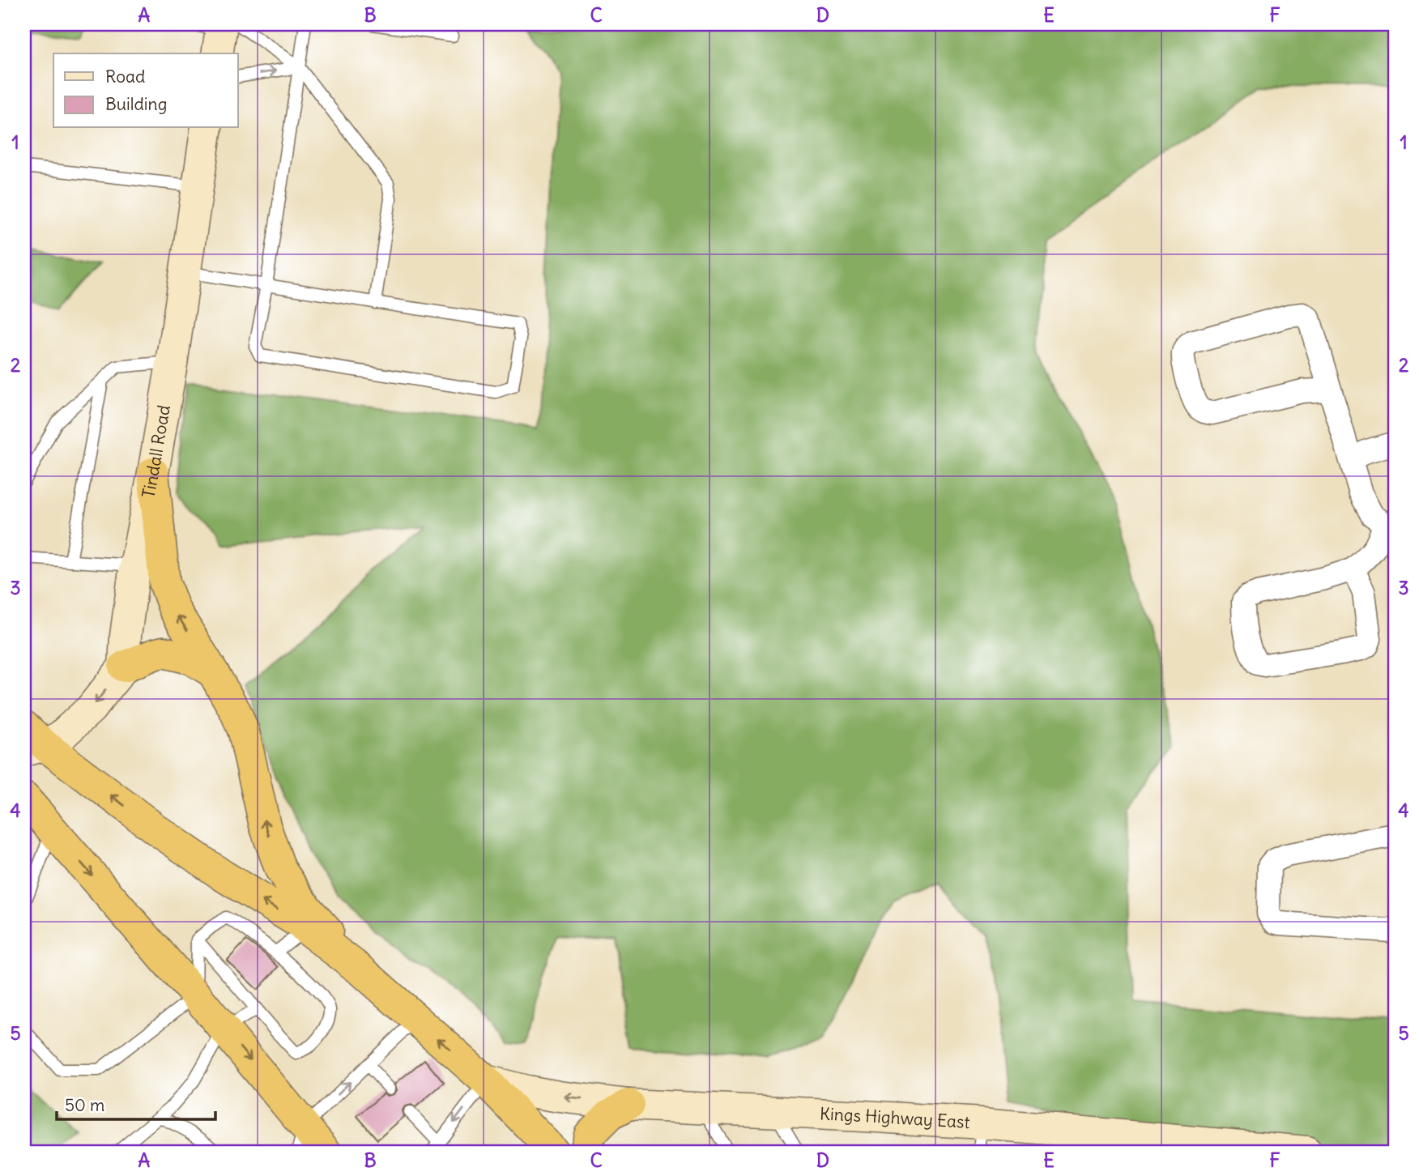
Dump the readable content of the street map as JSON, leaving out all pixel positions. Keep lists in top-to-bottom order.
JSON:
{
  "streets": {
    "street": ["Tindall Road", "Kings Highway East"]
  },
  "legend": ["Road", "Building"],
  "scale_bar": "50 m",
  "grid": {
    "columns": [
      "A",
      "B",
      "C",
      "D",
      "E",
      "F"
    ],
    "rows": [
      "1",
      "2",
      "3",
      "4",
      "5"
    ]
  }
}
